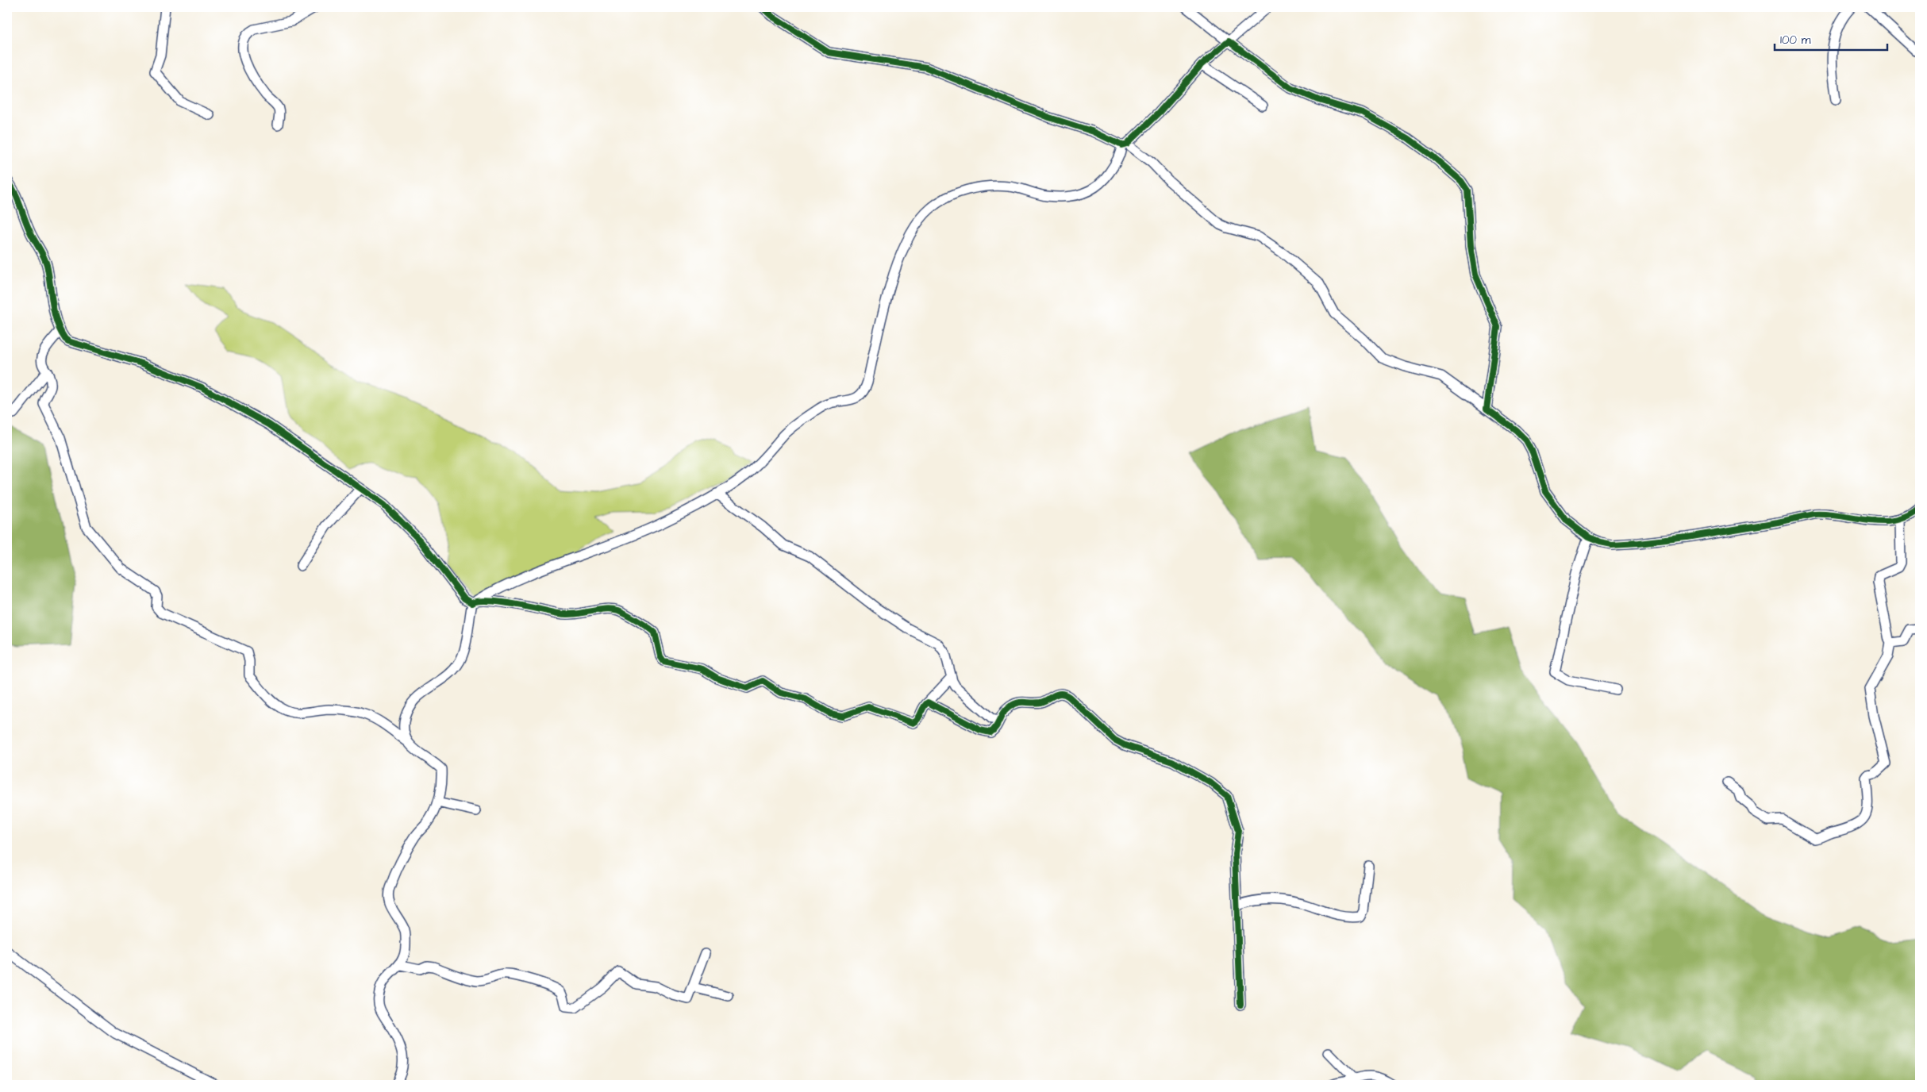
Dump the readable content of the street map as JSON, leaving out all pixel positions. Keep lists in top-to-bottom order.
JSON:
{
  "scale_bar": "100 m"
}
